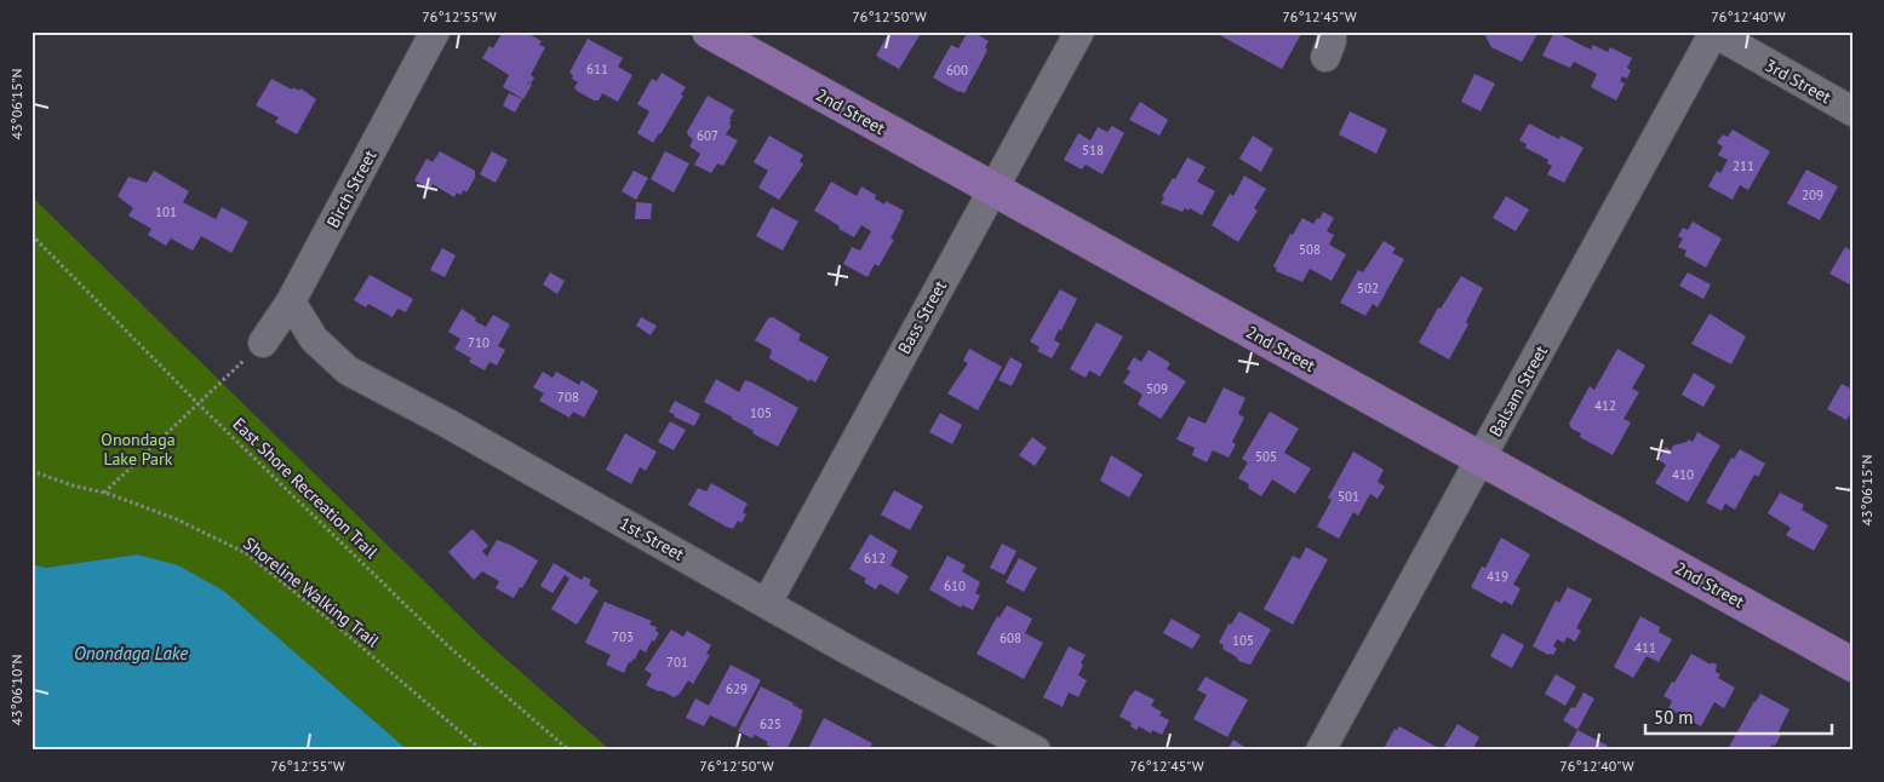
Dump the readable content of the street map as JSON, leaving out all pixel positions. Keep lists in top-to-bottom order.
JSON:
{
  "streets": {
    "main road": ["2nd Street"],
    "street": [
      "3rd Street",
      "Birch Street",
      "Bass Street",
      "Balsam Street",
      "1st Street"
    ],
    "path": ["East Shore Recreation Trail", "Shoreline Walking Trail"]
  },
  "crossings": [
    ["3rd Street", "Balsam Street"],
    ["2nd Street", "Bass Street"],
    ["2nd Street", "Balsam Street"],
    ["Birch Street", "1st Street"],
    ["Bass Street", "1st Street"]
  ],
  "water": ["Onondaga Lake"],
  "parks": ["Onondaga Lake Park"],
  "house_numbers": [
    "611",
    "600",
    "607",
    "518",
    "211",
    "209",
    "101",
    "508",
    "502",
    "710",
    "509",
    "708",
    "412",
    "105",
    "505",
    "410",
    "501",
    "612",
    "419",
    "610",
    "703",
    "608",
    "105",
    "411",
    "701",
    "629",
    "625"
  ],
  "scale_bar": "50 m",
  "coordinates": [
    "76°12'55\"W",
    "76°12'50\"W",
    "76°12'45\"W",
    "76°12'40\"W",
    "43°06'15\"N",
    "43°06'10\"N"
  ]
}
